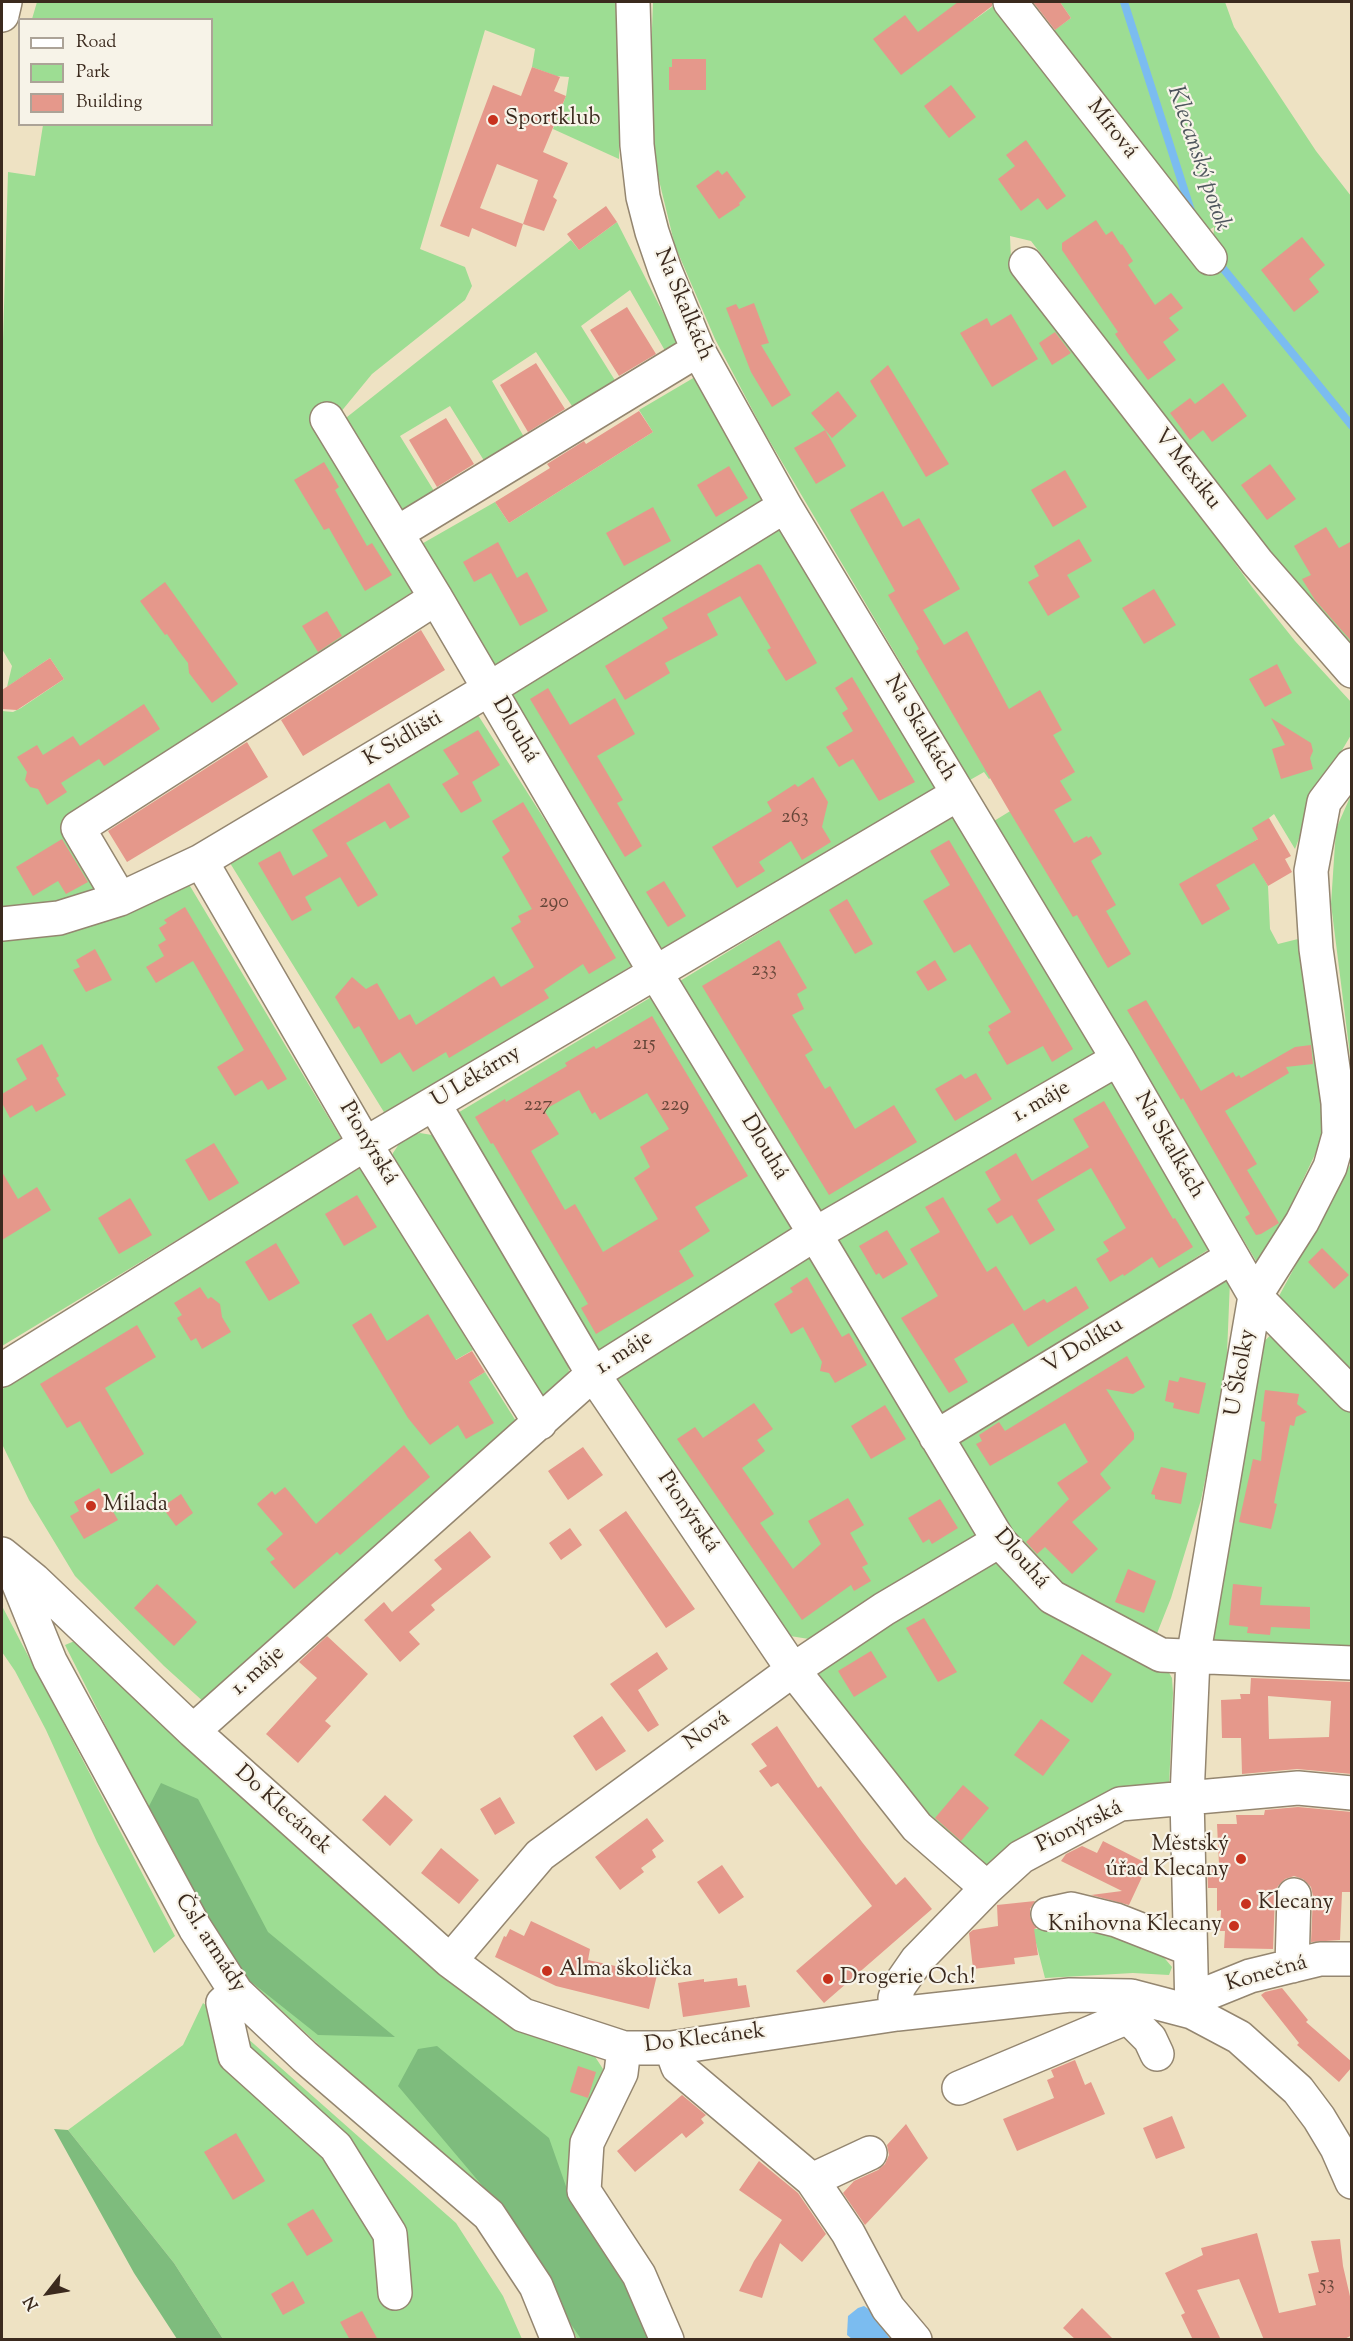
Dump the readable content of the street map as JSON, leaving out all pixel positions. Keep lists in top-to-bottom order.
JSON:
{
  "streets": {
    "street": [
      "Mírová",
      "Na Skalkách",
      "V Mexiku",
      "Dlouhá",
      "K Sídlišti",
      "U Lékárny",
      "1. máje",
      "Pionýrská",
      "V Dolíku",
      "U Školky",
      "Nová",
      "Do Klecánek",
      "Čsl. armády",
      "Konečná"
    ]
  },
  "crossings": [
    ["Na Skalkách", "K Sídlišti"],
    ["Na Skalkách", "U Lékárny"],
    ["Na Skalkách", "1. máje"],
    ["Na Skalkách", "V Dolíku"],
    ["Na Skalkách", "U Školky"],
    ["Dlouhá", "K Sídlišti"],
    ["Dlouhá", "U Lékárny"],
    ["Dlouhá", "1. máje"],
    ["Dlouhá", "V Dolíku"],
    ["Dlouhá", "U Školky"],
    ["Dlouhá", "Nová"],
    ["K Sídlišti", "Pionýrská"],
    ["U Lékárny", "Pionýrská"],
    ["1. máje", "Pionýrská"],
    ["1. máje", "Do Klecánek"],
    ["Pionýrská", "U Školky"],
    ["Pionýrská", "Nová"],
    ["Pionýrská", "Do Klecánek"],
    ["U Školky", "Do Klecánek"],
    ["U Školky", "Konečná"],
    ["Nová", "Do Klecánek"],
    ["Do Klecánek", "Čsl. armády"],
    ["Do Klecánek", "Konečná"]
  ],
  "water": ["Klecanský potok"],
  "places": [
    "Sportklub",
    "Milada",
    "Městský úřad Klecany",
    "Klecany",
    "Knihovna Klecany",
    "Alma školička",
    "Drogerie Och!"
  ],
  "house_numbers": [
    "263",
    "290",
    "233",
    "215",
    "227",
    "229",
    "53"
  ],
  "legend": ["Road", "Park", "Building"],
  "north": "bottom left"
}
